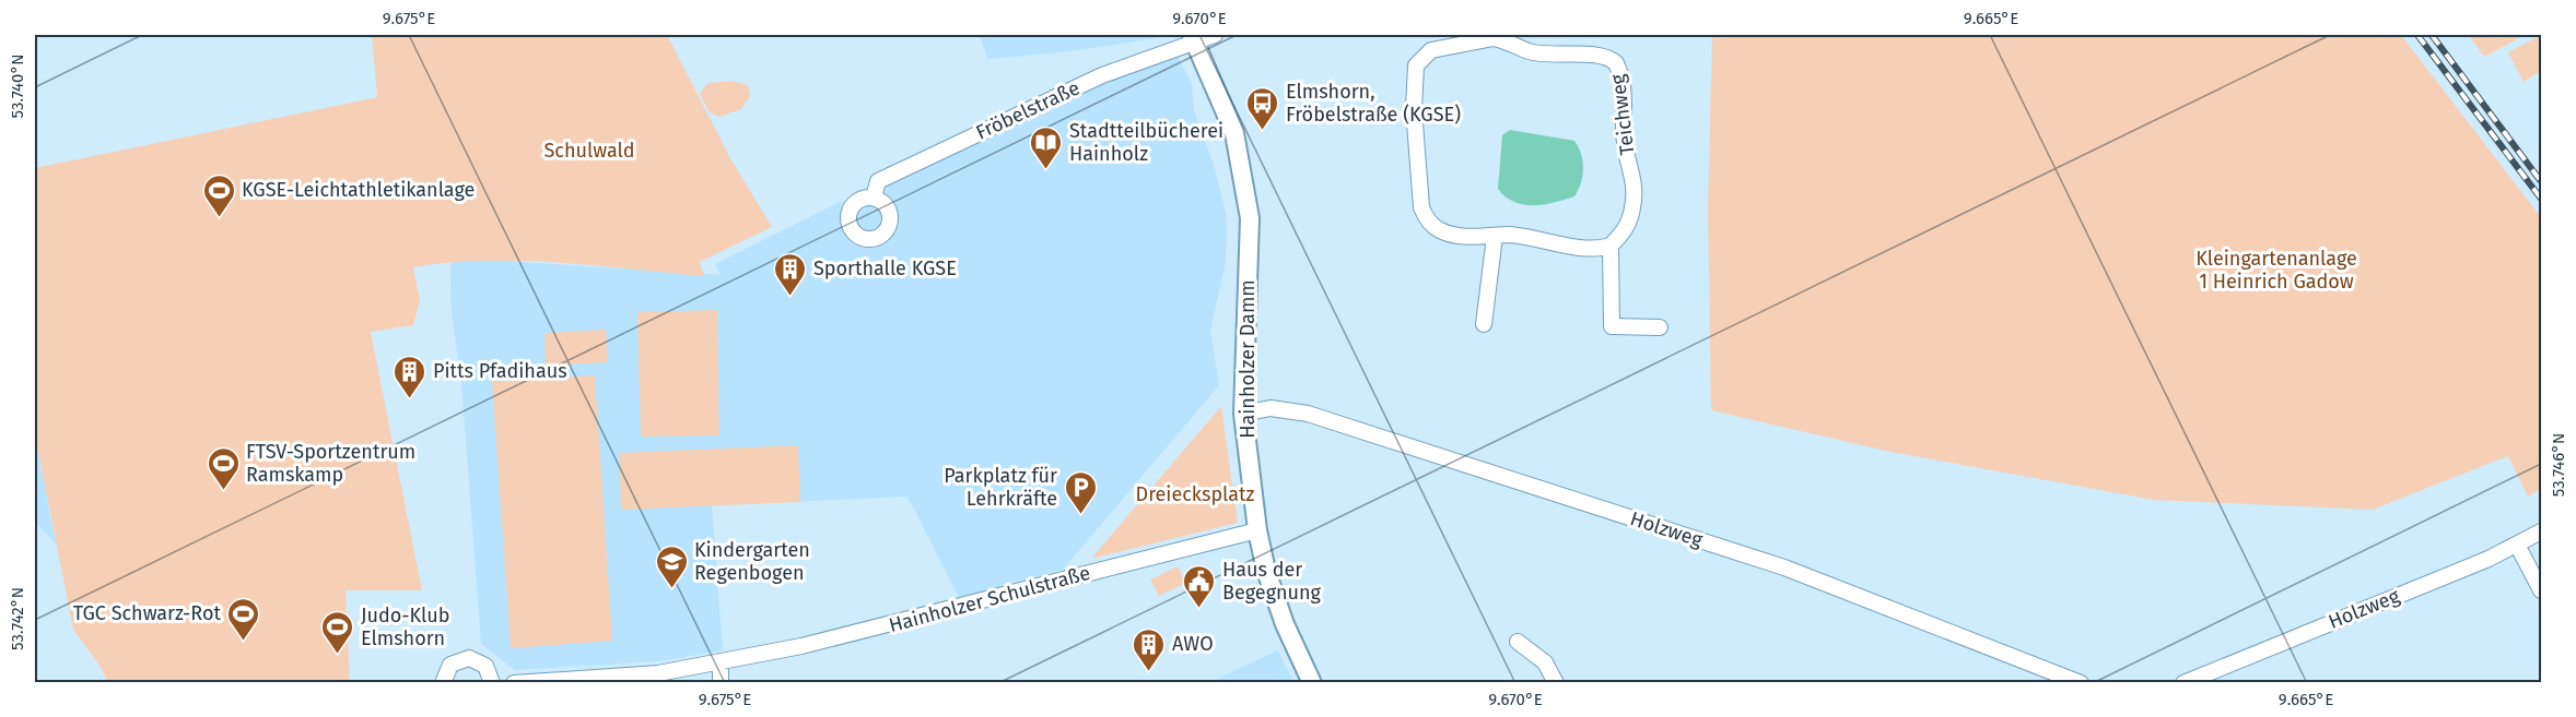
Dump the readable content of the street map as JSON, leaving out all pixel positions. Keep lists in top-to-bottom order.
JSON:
{
  "streets": {
    "street": [
      "Fröbelstraße",
      "Teichweg",
      "Hainholzer Damm",
      "Holzweg",
      "Hainholzer Schulstraße"
    ]
  },
  "crossings": [
    ["Fröbelstraße", "Hainholzer Damm"],
    ["Hainholzer Damm", "Holzweg"],
    ["Hainholzer Damm", "Hainholzer Schulstraße"]
  ],
  "parks": ["Schulwald", "Kleingartenanlage 1 Heinrich Gadow", "Dreiecksplatz"],
  "places": {
    "bus stop": ["Elmshorn, Fröbelstraße (KGSE)"],
    "library": ["Stadtteilbücherei Hainholz"],
    "sports": [
      "KGSE-Leichtathletikanlage",
      "FTSV-Sportzentrum Ramskamp",
      "TGC Schwarz-Rot",
      "Judo-Klub Elmshorn"
    ],
    "building": ["Sporthalle KGSE", "Pitts Pfadihaus", "AWO"],
    "parking": ["Parkplatz für Lehrkräfte"],
    "school or university": ["Kindergarten Regenbogen"],
    "public building": ["Haus der Begegnung"]
  },
  "coordinates": [
    "9.675°E",
    "9.670°E",
    "9.665°E",
    "53.740°N",
    "53.746°N",
    "53.742°N"
  ]
}
